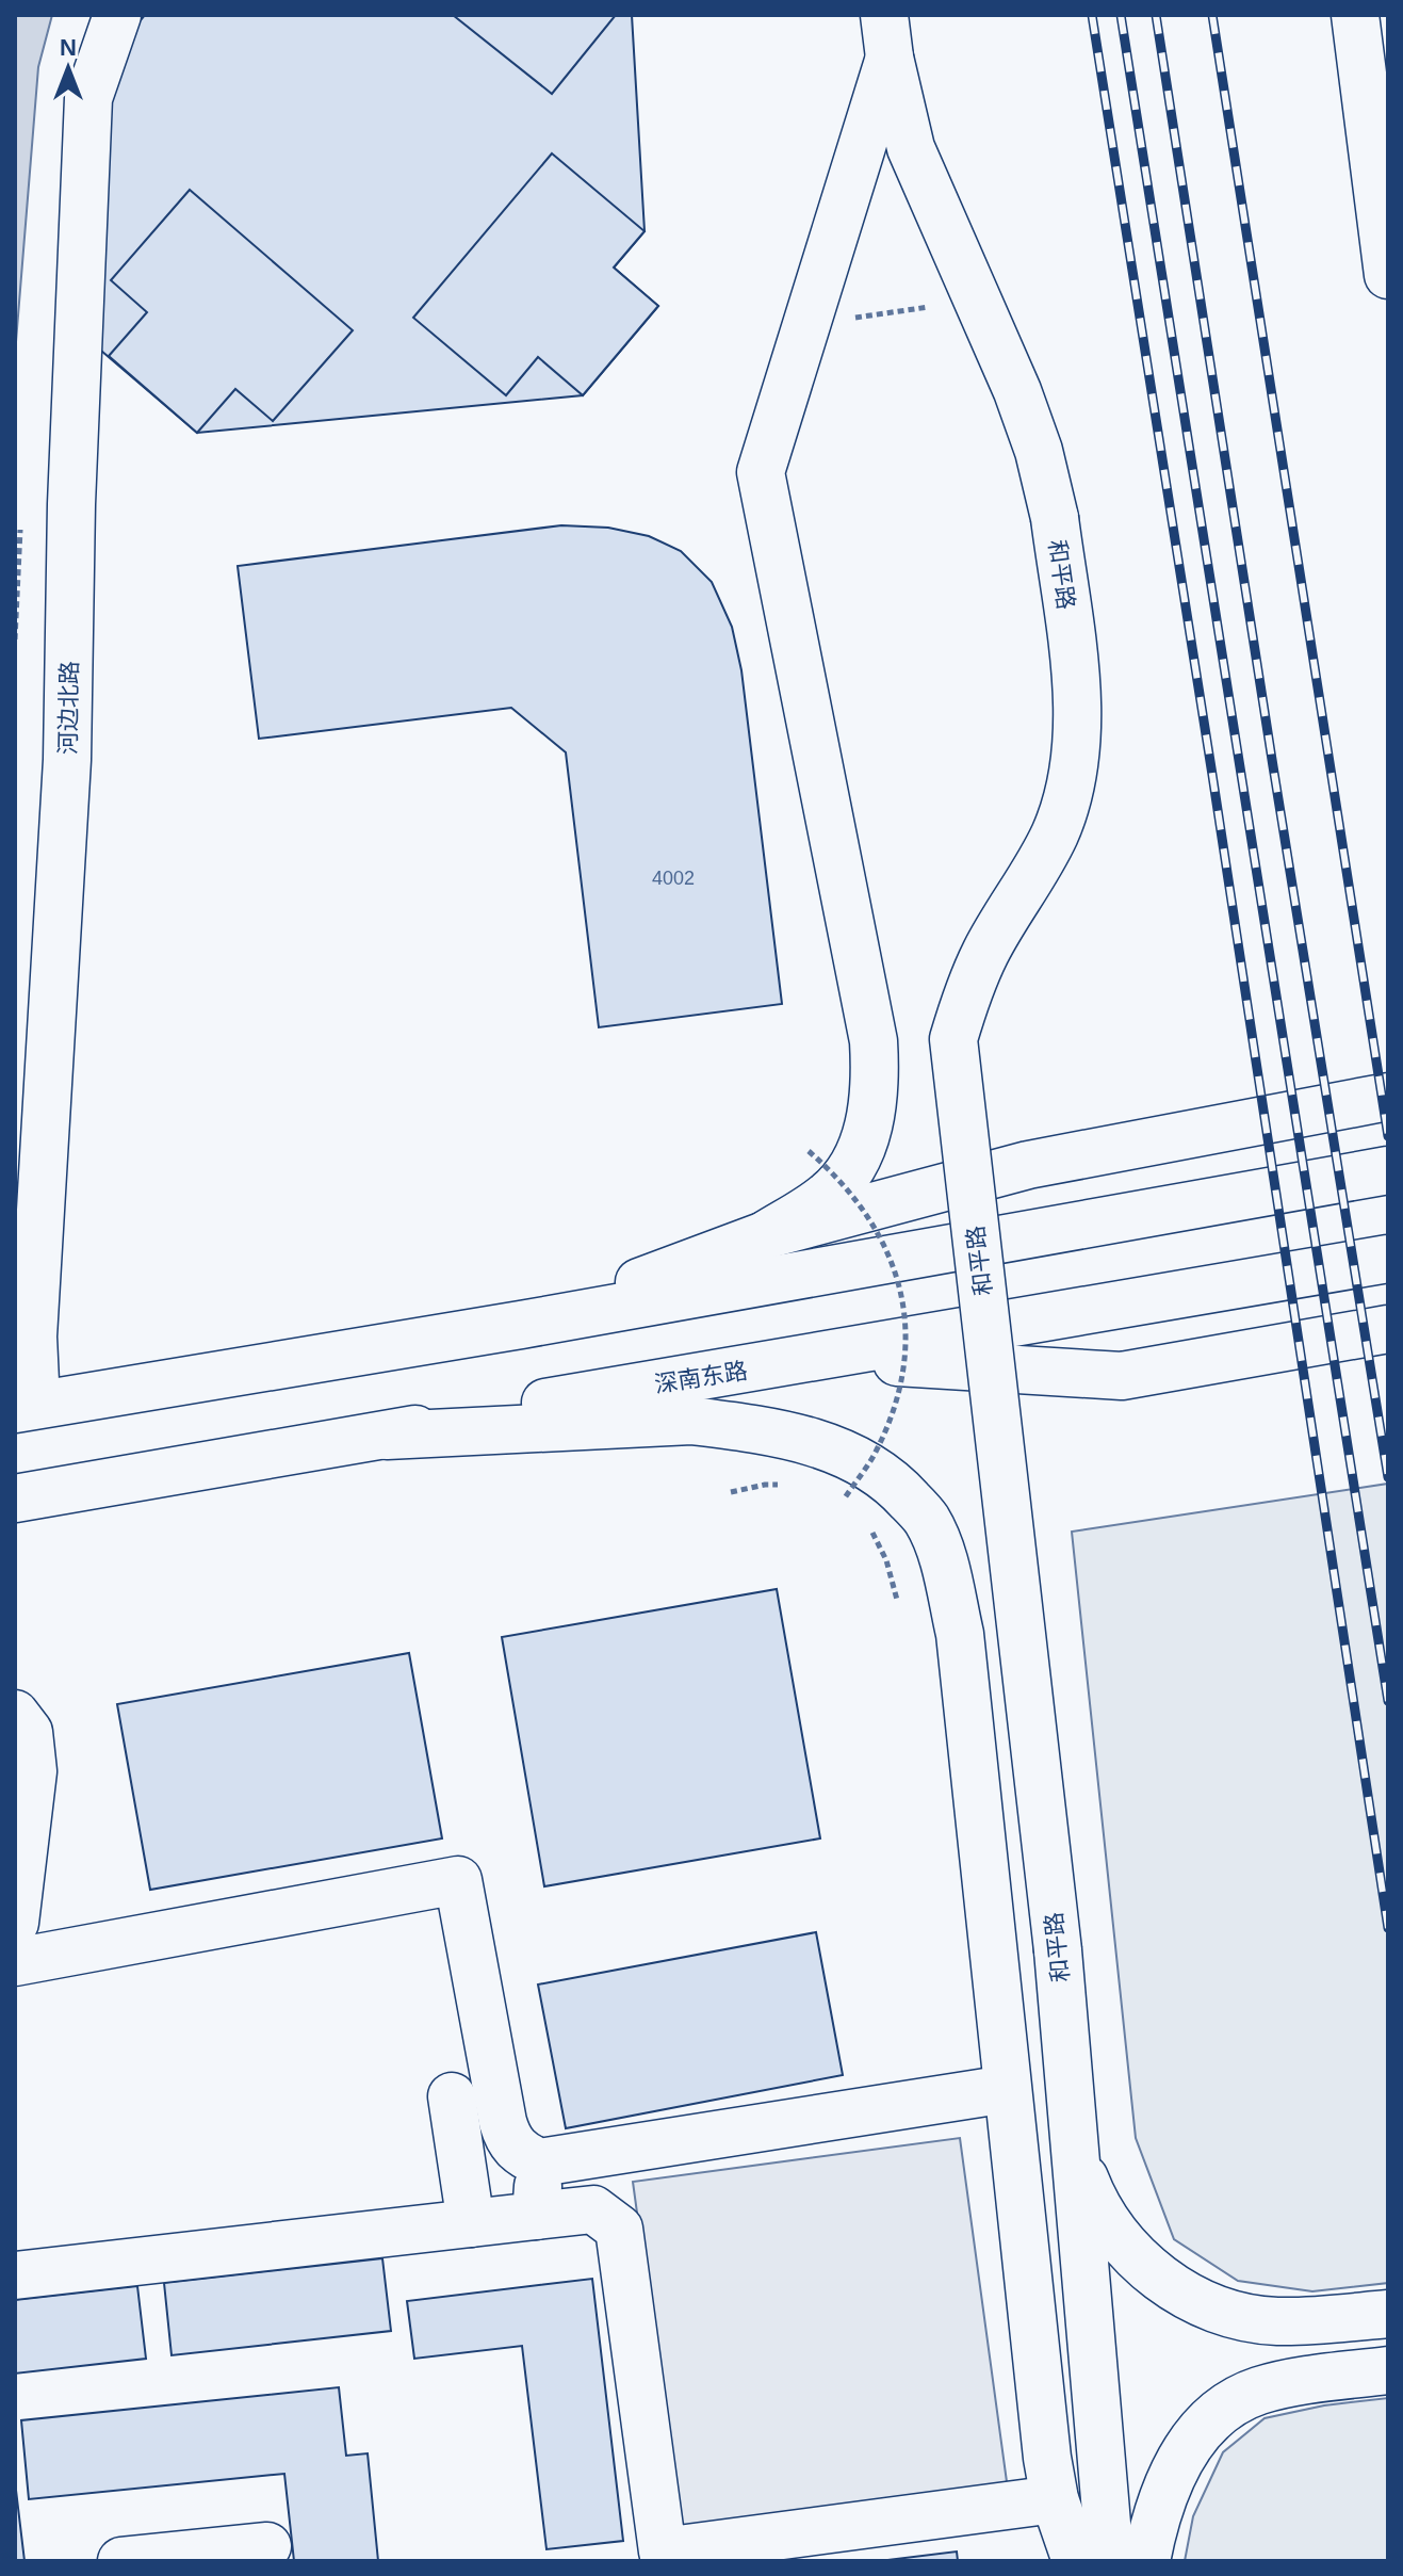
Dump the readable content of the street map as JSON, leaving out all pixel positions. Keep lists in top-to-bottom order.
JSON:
{
  "streets": {
    "main road": ["和平路", "河边北路", "深南东路"]
  },
  "house_numbers": ["4002"],
  "north": "top"
}
